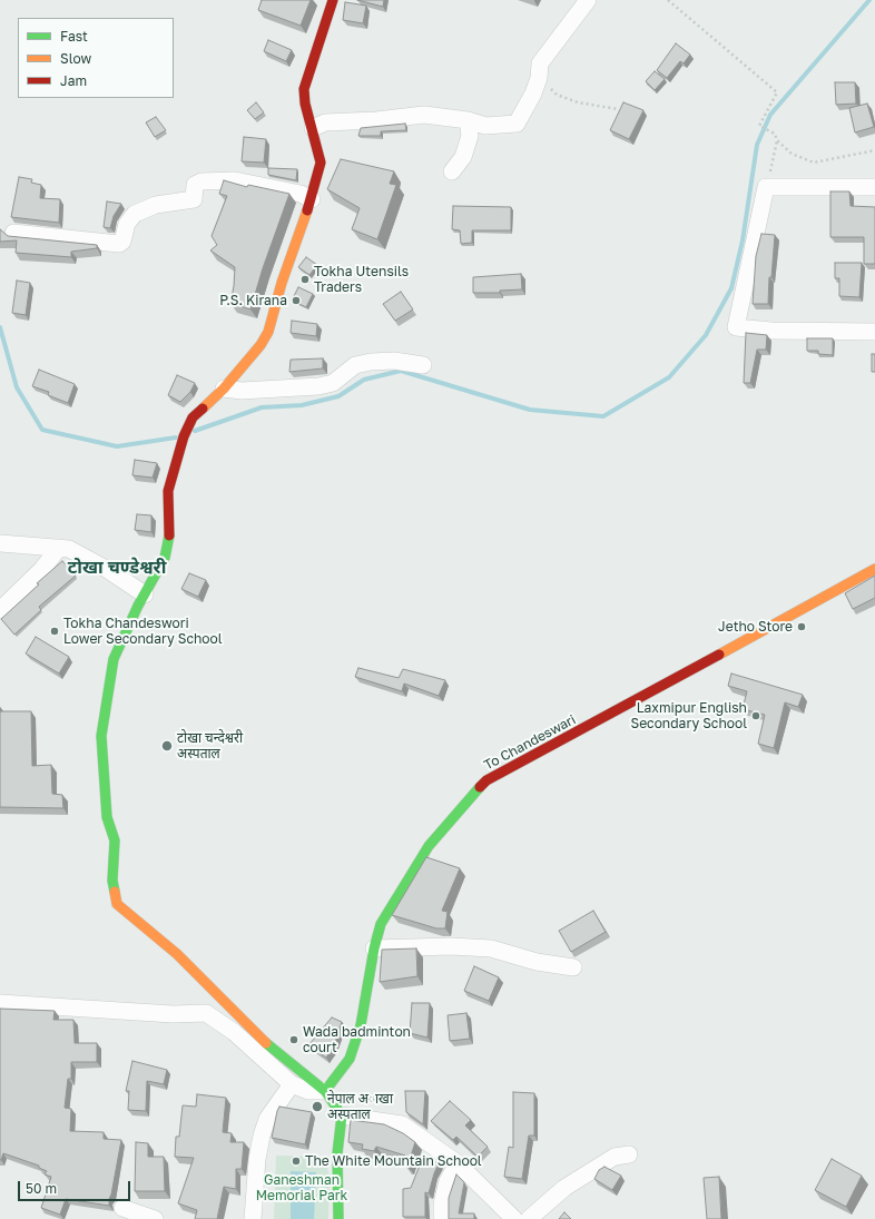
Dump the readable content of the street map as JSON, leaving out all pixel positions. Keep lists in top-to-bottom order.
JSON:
{
  "streets": {
    "street": ["To Chandeswari"]
  },
  "districts": ["टोखा चण्डेश्वरी"],
  "parks": ["Ganeshman Memorial Park"],
  "places": [
    "Tokha Utensils Traders",
    "P.S. Kirana",
    "Jetho Store",
    "Tokha Chandeswori Lower Secondary School",
    "Laxmipur English Secondary School",
    "टोखा चन्देश्वरी अस्पताल",
    "Wada badminton court",
    "नेपाल अाखा अस्पताल",
    "The White Mountain School"
  ],
  "legend": ["Fast", "Slow", "Jam"],
  "scale_bar": "50 m"
}
